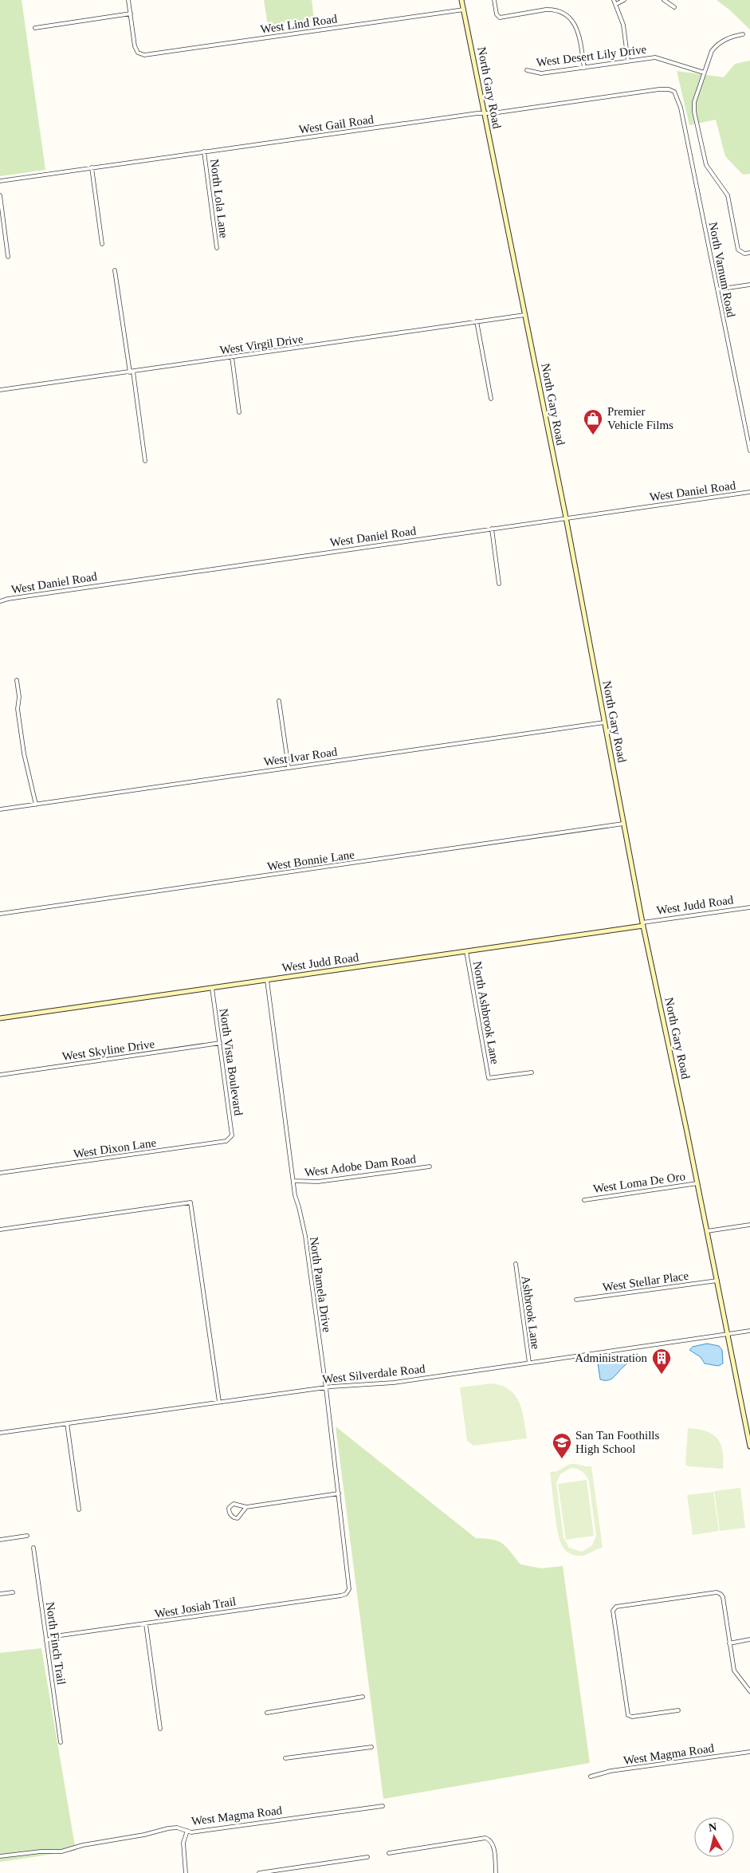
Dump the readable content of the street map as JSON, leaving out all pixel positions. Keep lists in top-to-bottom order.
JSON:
{
  "streets": {
    "street": [
      "West Lind Road",
      "West Desert Lily Drive",
      "North Gary Road",
      "West Gail Road",
      "North Lola Lane",
      "North Varnum Road",
      "West Virgil Drive",
      "West Daniel Road",
      "West Ivar Road",
      "West Bonnie Lane",
      "West Judd Road",
      "North Ashbrook Lane",
      "West Skyline Drive",
      "North Vista Boulevard",
      "West Dixon Lane",
      "West Adobe Dam Road",
      "West Loma De Oro",
      "West Stellar Place",
      "North Pamela Drive",
      "Ashbrook Lane",
      "West Silverdale Road",
      "West Josiah Trail",
      "North Finch Trail",
      "West Magma Road"
    ]
  },
  "crossings": [
    ["West Lind Road", "North Gary Road"],
    ["North Gary Road", "West Gail Road"],
    ["North Gary Road", "West Virgil Drive"],
    ["North Gary Road", "West Daniel Road"],
    ["North Gary Road", "West Ivar Road"],
    ["North Gary Road", "West Bonnie Lane"],
    ["North Gary Road", "West Judd Road"],
    ["North Gary Road", "West Loma De Oro"],
    ["North Gary Road", "West Stellar Place"],
    ["North Gary Road", "West Silverdale Road"],
    ["West Gail Road", "North Lola Lane"],
    ["West Gail Road", "North Varnum Road"],
    ["West Judd Road", "North Ashbrook Lane"],
    ["West Judd Road", "North Vista Boulevard"],
    ["West Judd Road", "North Pamela Drive"],
    ["West Skyline Drive", "North Vista Boulevard"],
    ["North Vista Boulevard", "West Dixon Lane"],
    ["West Adobe Dam Road", "North Pamela Drive"],
    ["North Pamela Drive", "West Silverdale Road"],
    ["North Pamela Drive", "West Josiah Trail"],
    ["Ashbrook Lane", "West Silverdale Road"],
    ["West Josiah Trail", "North Finch Trail"]
  ],
  "places": {
    "shop": ["Premier Vehicle Films"],
    "building": ["Administration"],
    "school or university": ["San Tan Foothills High School"]
  },
  "north": "top"
}
